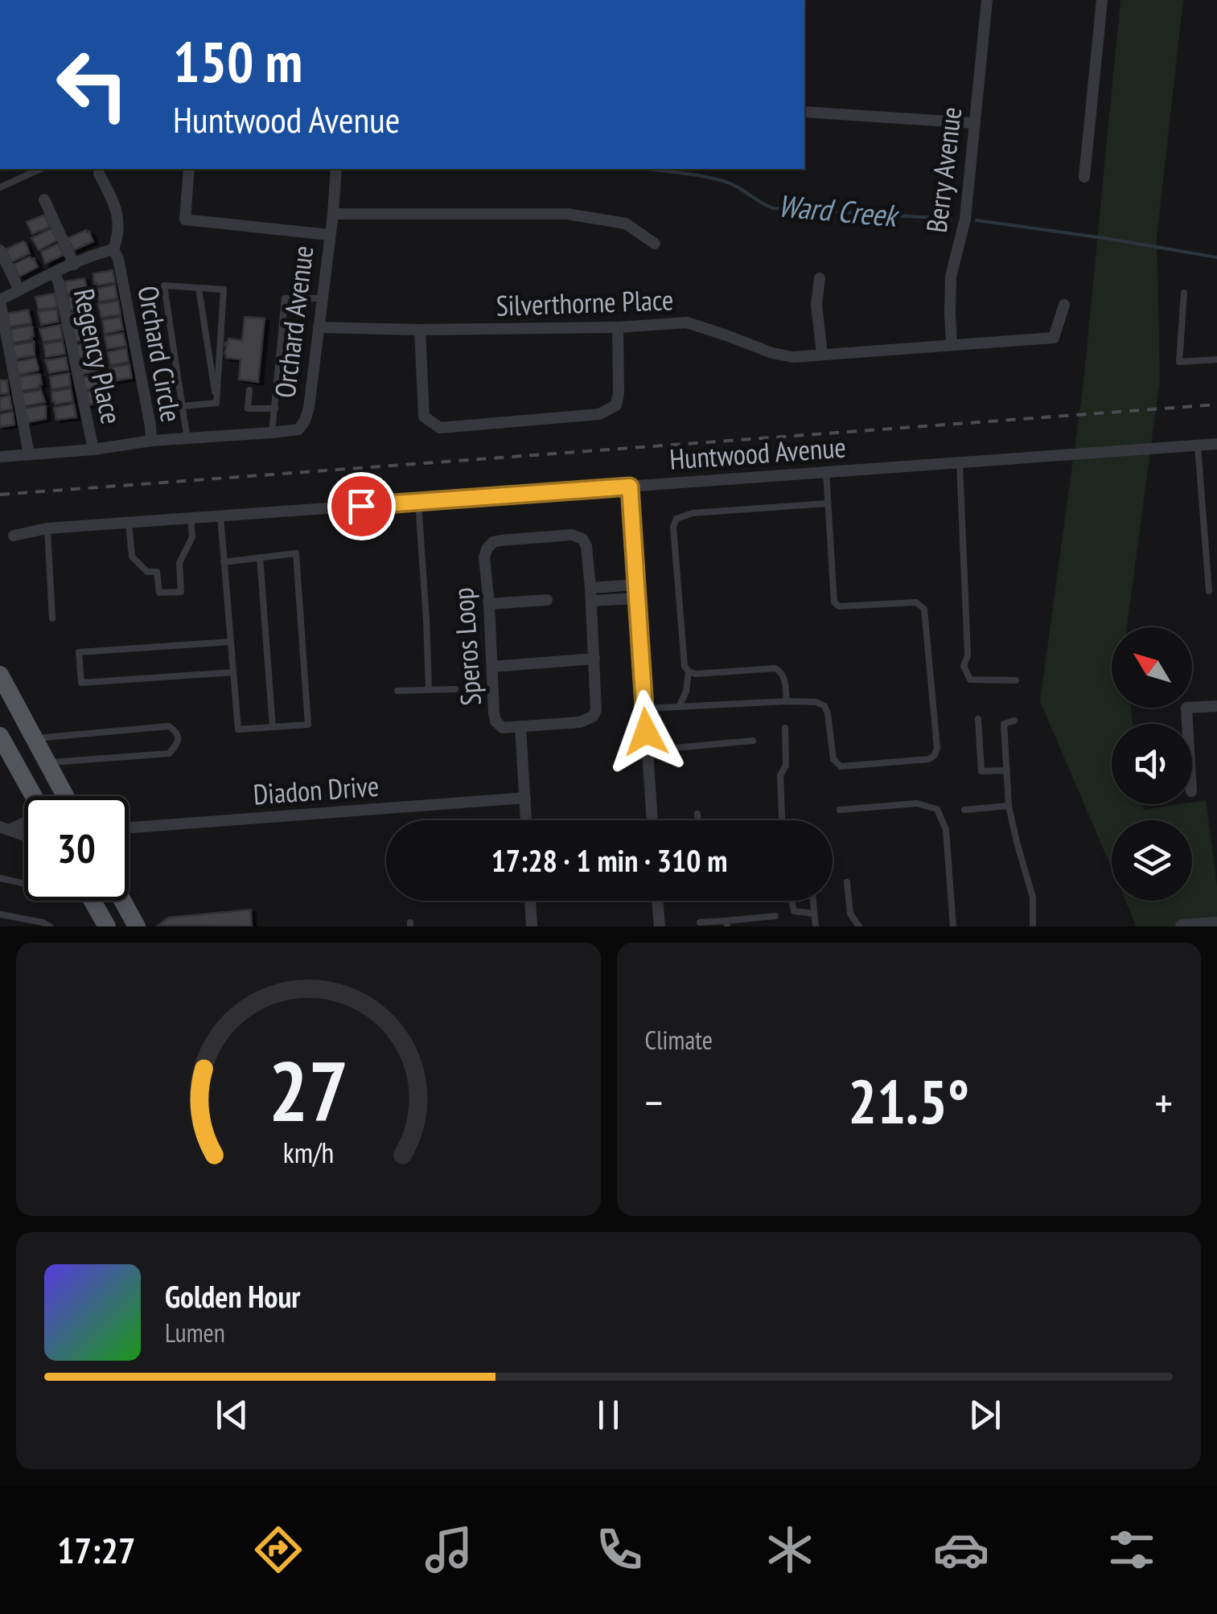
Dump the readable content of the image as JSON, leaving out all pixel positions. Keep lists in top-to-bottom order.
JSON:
{
  "streets": {
    "street": [
      "Berry Avenue",
      "Silverthorne Place",
      "Orchard Avenue",
      "Orchard Circle",
      "Regency Place",
      "Huntwood Avenue",
      "Speros Loop",
      "Diadon Drive"
    ]
  },
  "crossings": [
    ["Berry Avenue", "Silverthorne Place"],
    ["Silverthorne Place", "Orchard Avenue"],
    ["Orchard Avenue", "Orchard Circle"],
    ["Orchard Circle", "Regency Place"]
  ],
  "water": ["Ward Creek"],
  "north": "top left",
  "page": {
    "turn": ["150 m", "Huntwood Avenue"],
    "limit": "30",
    "trip": "17:28 · 1 min · 310 m",
    "tile": "Climate",
    "heat": ["−", "21.5°", "+"],
    "song": ["Golden Hour", "Lumen"],
    "tabs": "17:27",
    "gauge": ["27", "km/h"]
  }
}
